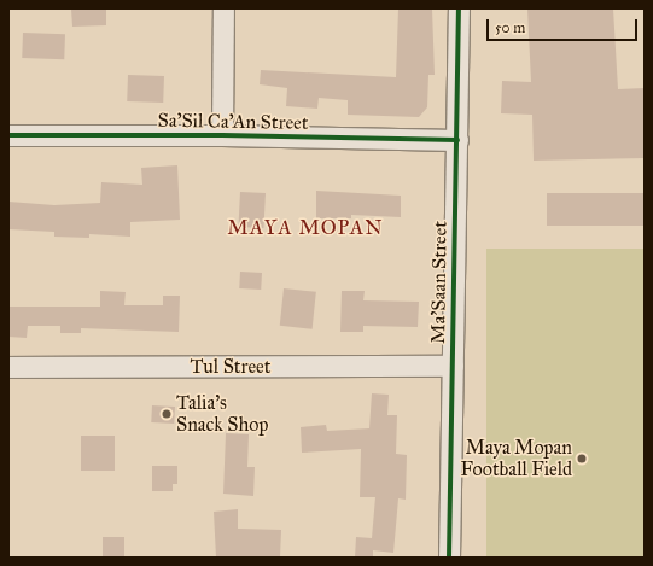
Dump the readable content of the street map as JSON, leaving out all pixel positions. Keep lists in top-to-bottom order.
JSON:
{
  "streets": {
    "street": ["Sa'Sil Ca'An Street", "Ma'Saan Street", "Tul Street"]
  },
  "crossings": [
    ["Sa'Sil Ca'An Street", "Ma'Saan Street"],
    ["Ma'Saan Street", "Tul Street"]
  ],
  "districts": ["MAYA MOPAN"],
  "places": ["Talia's Snack Shop", "Maya Mopan Football Field"],
  "scale_bar": "50 m"
}
